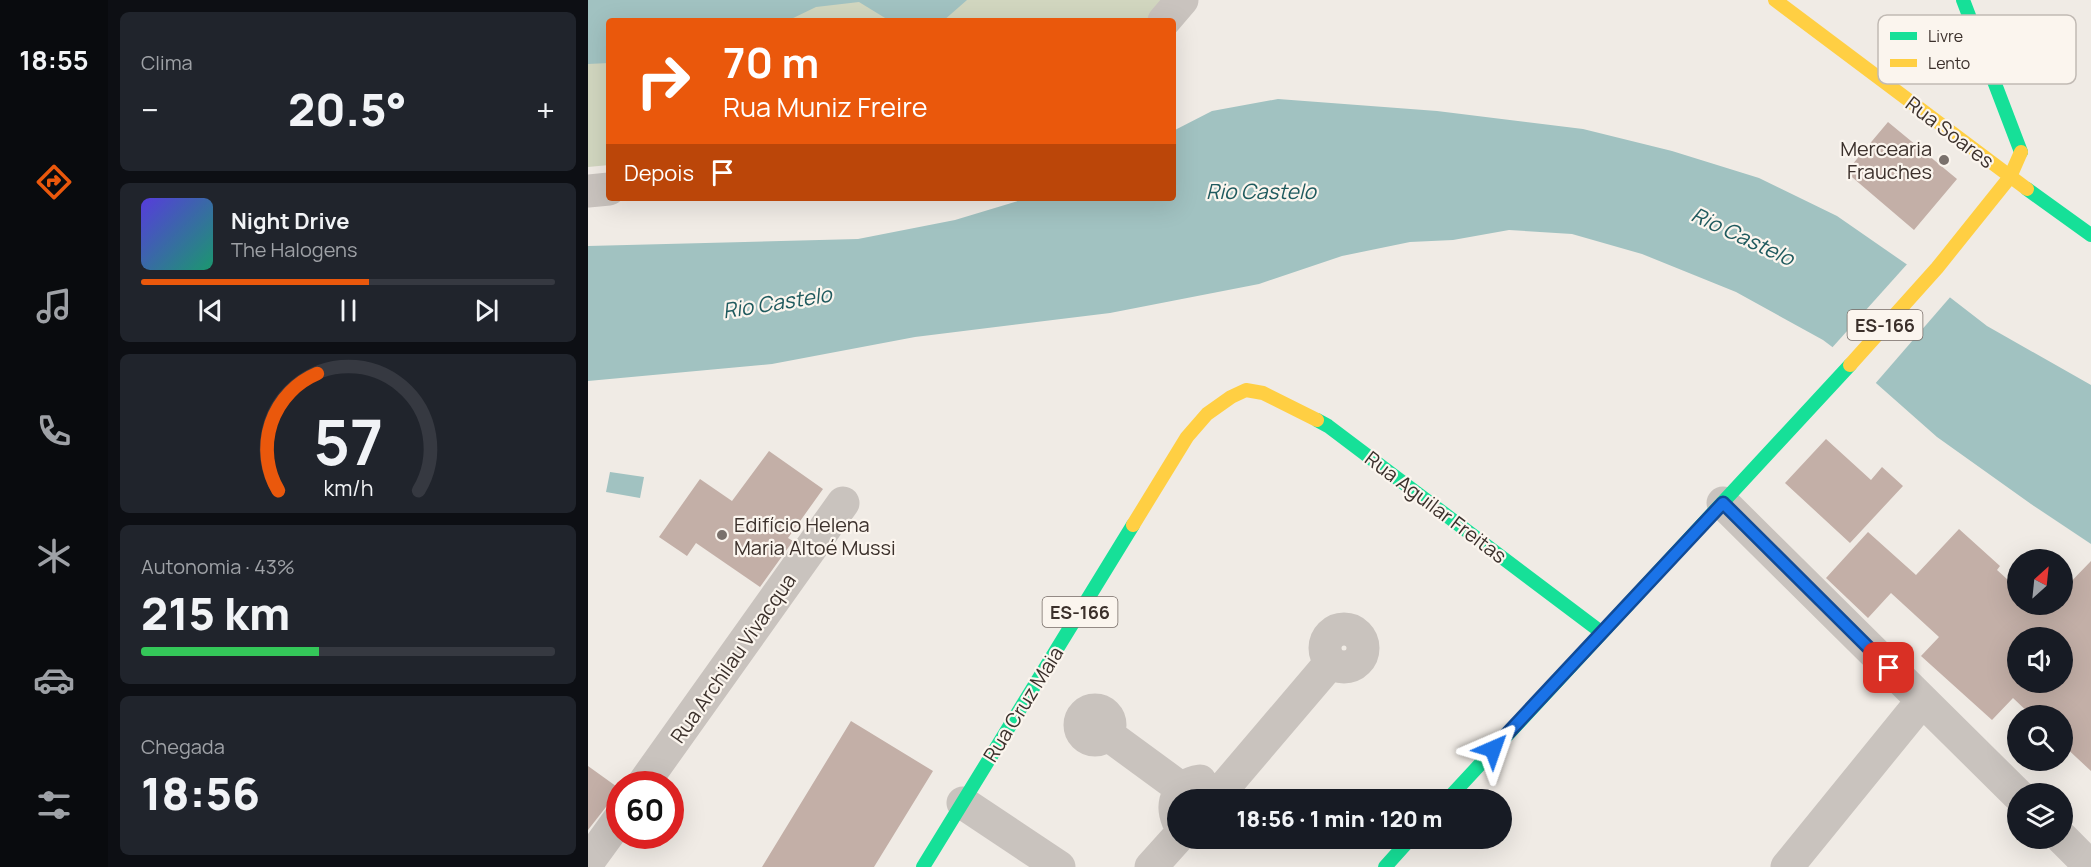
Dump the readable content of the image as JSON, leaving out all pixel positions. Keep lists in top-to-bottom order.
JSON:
{
  "streets": {
    "main road": [
      "Rua Soares",
      "ES-166",
      "Rua Aguilar Freitas",
      "Rua Cruz Maia"
    ],
    "street": ["Rua Archilau Vivacqua"]
  },
  "crossings": [
    ["Rua Soares", "ES-166"],
    ["ES-166", "Rua Aguilar Freitas"],
    ["Rua Aguilar Freitas", "Rua Cruz Maia"]
  ],
  "water": ["Rio Castelo"],
  "places": ["Mercearia Frauches", "Edifício Helena Maria Altoé Mussi"],
  "legend": ["Livre", "Lento"],
  "north": "top right",
  "page": {
    "tabs": "18:55",
    "tile": [
      "Clima",
      ["Autonomia · 43%", "215 km"],
      ["Chegada", "18:56"]
    ],
    "turn": ["70 m", "Rua Muniz Freire"],
    "heat": ["−", "20.5°", "+"],
    "then": "Depois",
    "song": ["Night Drive", "The Halogens"],
    "limit": "60",
    "trip": "18:56 · 1 min · 120 m",
    "gauge": ["57", "km/h"]
  }
}
